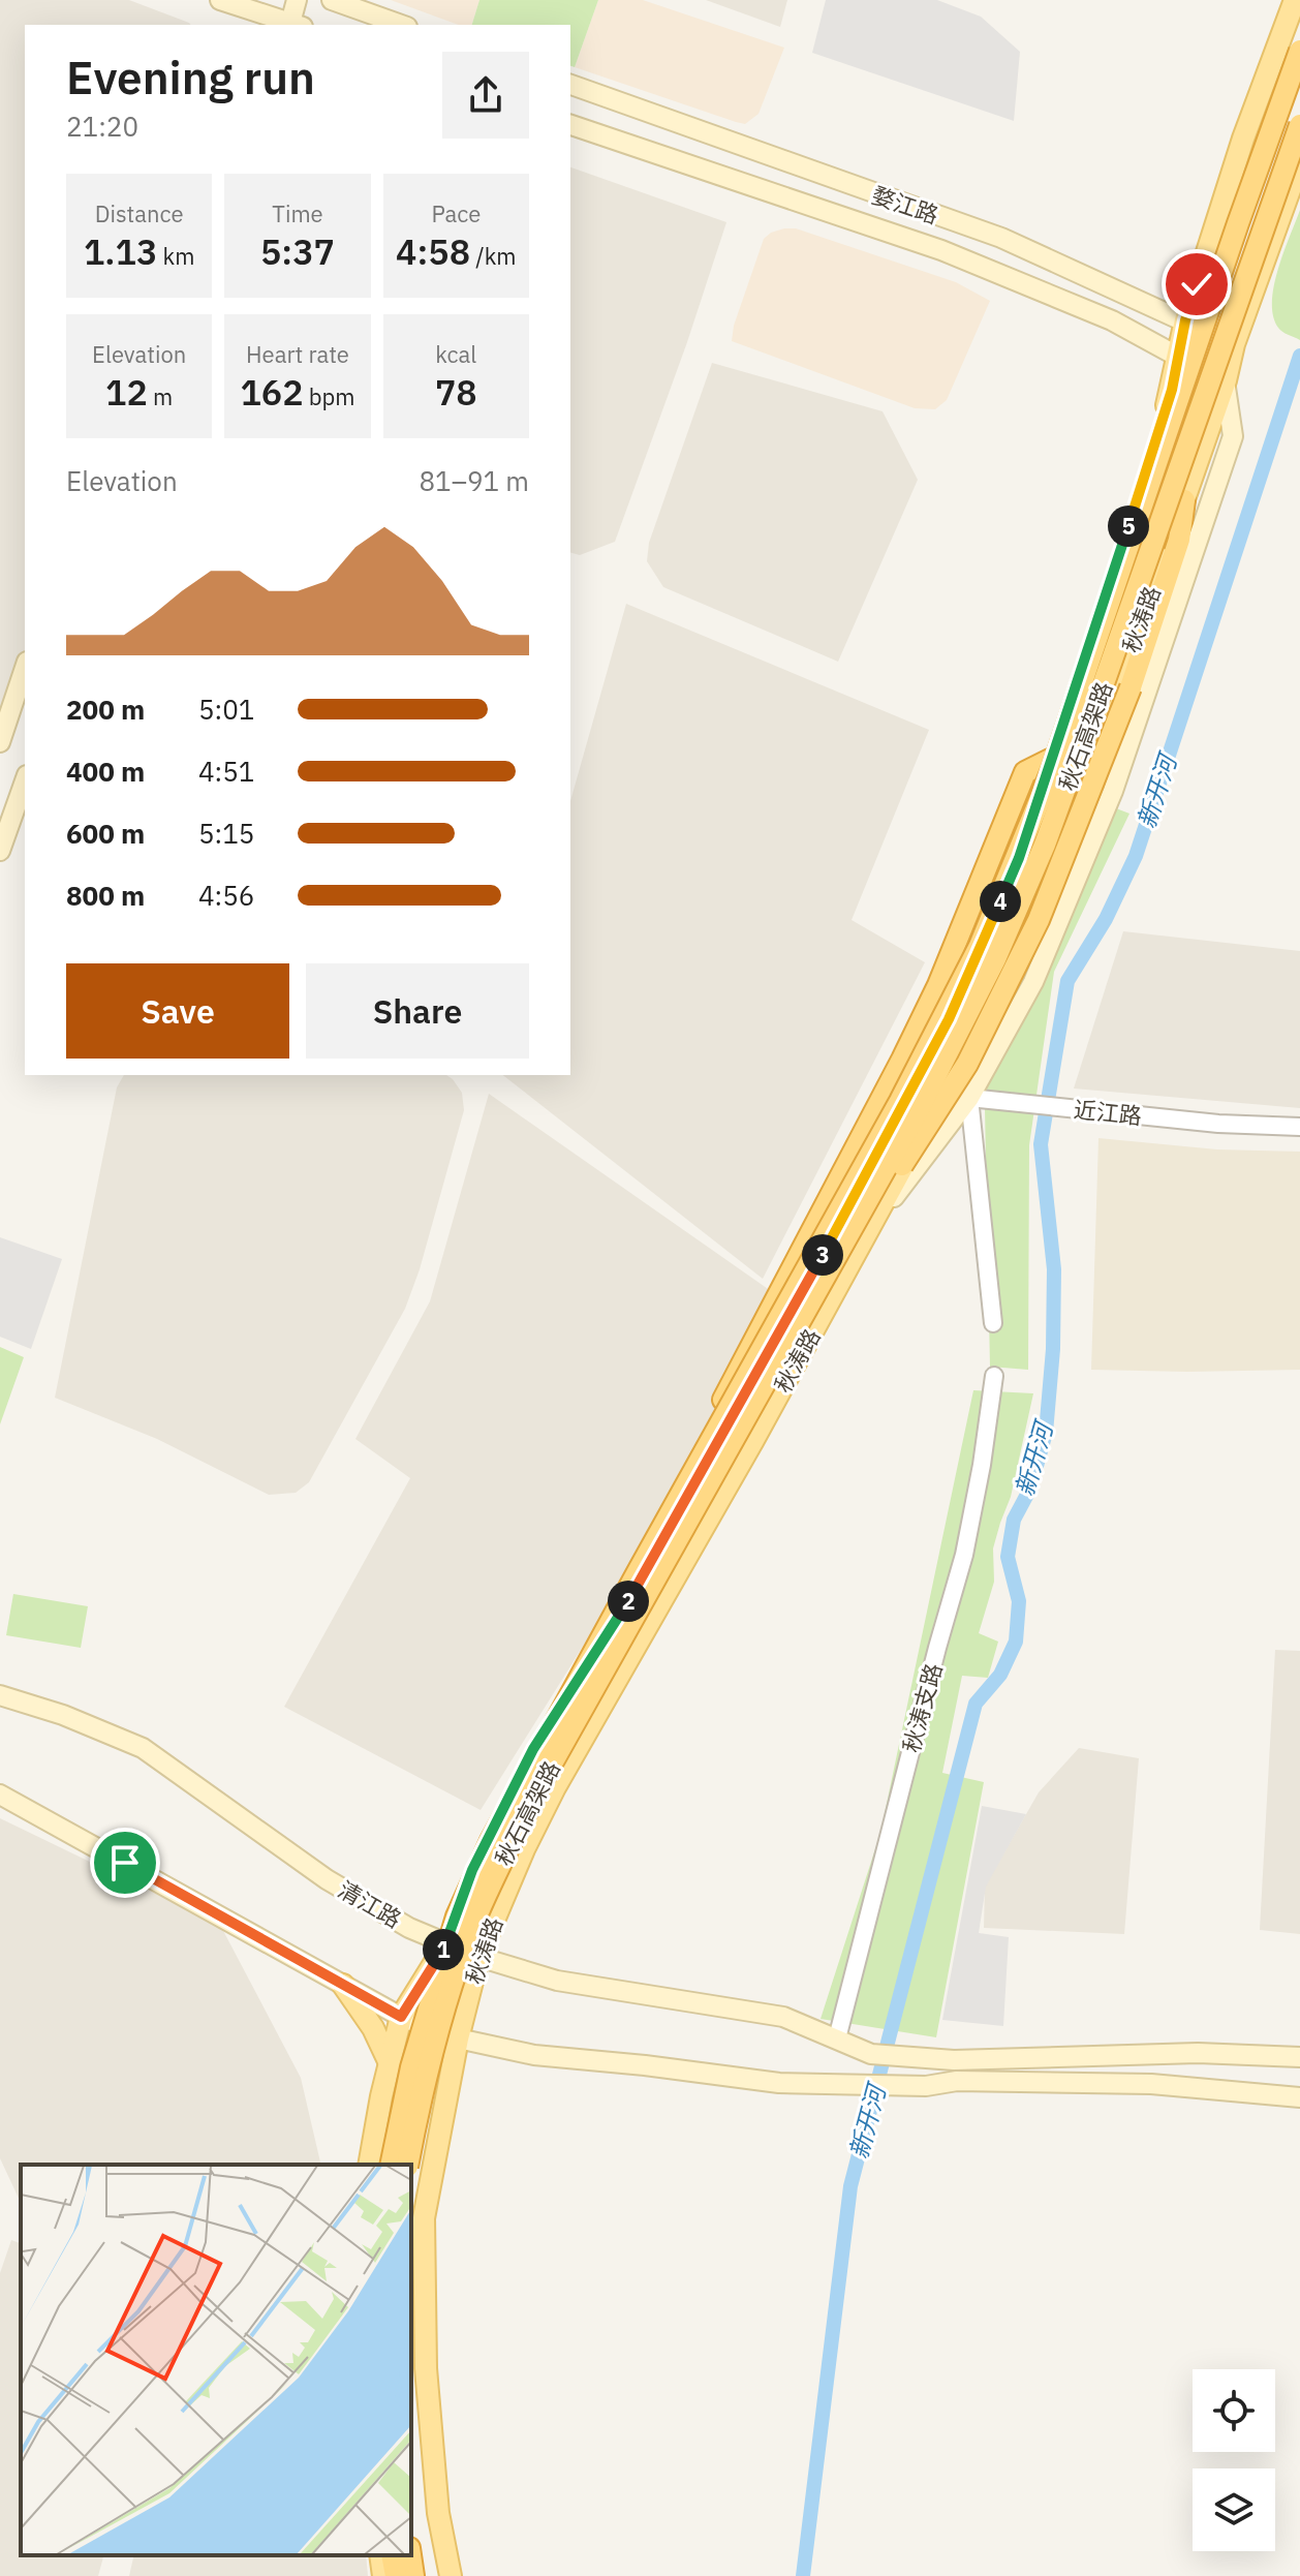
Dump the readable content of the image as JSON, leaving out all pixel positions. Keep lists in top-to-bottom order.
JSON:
{
  "streets": {
    "highway": ["秋石高架路"],
    "main road": ["婺江路", "秋涛路", "清江路"],
    "street": ["近江路", "秋涛支路"]
  },
  "crossings": [
    ["婺江路", "秋涛路"],
    ["秋涛路", "近江路"],
    ["秋涛路", "清江路"],
    ["秋涛支路", "清江路"]
  ],
  "water": ["新开河"],
  "page": {
    "heading": ["Evening run", "21:20"],
    "stats": [
      ["Distance", "1.13 km"],
      ["Time", "5:37"],
      ["Pace", "4:58 /km"],
      ["Elevation", "12 m"],
      ["Heart rate", "162 bpm"],
      ["kcal", "78"]
    ],
    "chart": ["Elevation", "81–91 m"],
    "pins": [
      "5",
      "4",
      "3",
      "2",
      "1"
    ],
    "list": [
      {
        "name": "200 m",
        "note": "5:01"
      },
      {
        "name": "400 m",
        "note": "4:51"
      },
      {
        "name": "600 m",
        "note": "5:15"
      },
      {
        "name": "800 m",
        "note": "4:56"
      }
    ],
    "buttons": ["Save", "Share"]
  }
}
